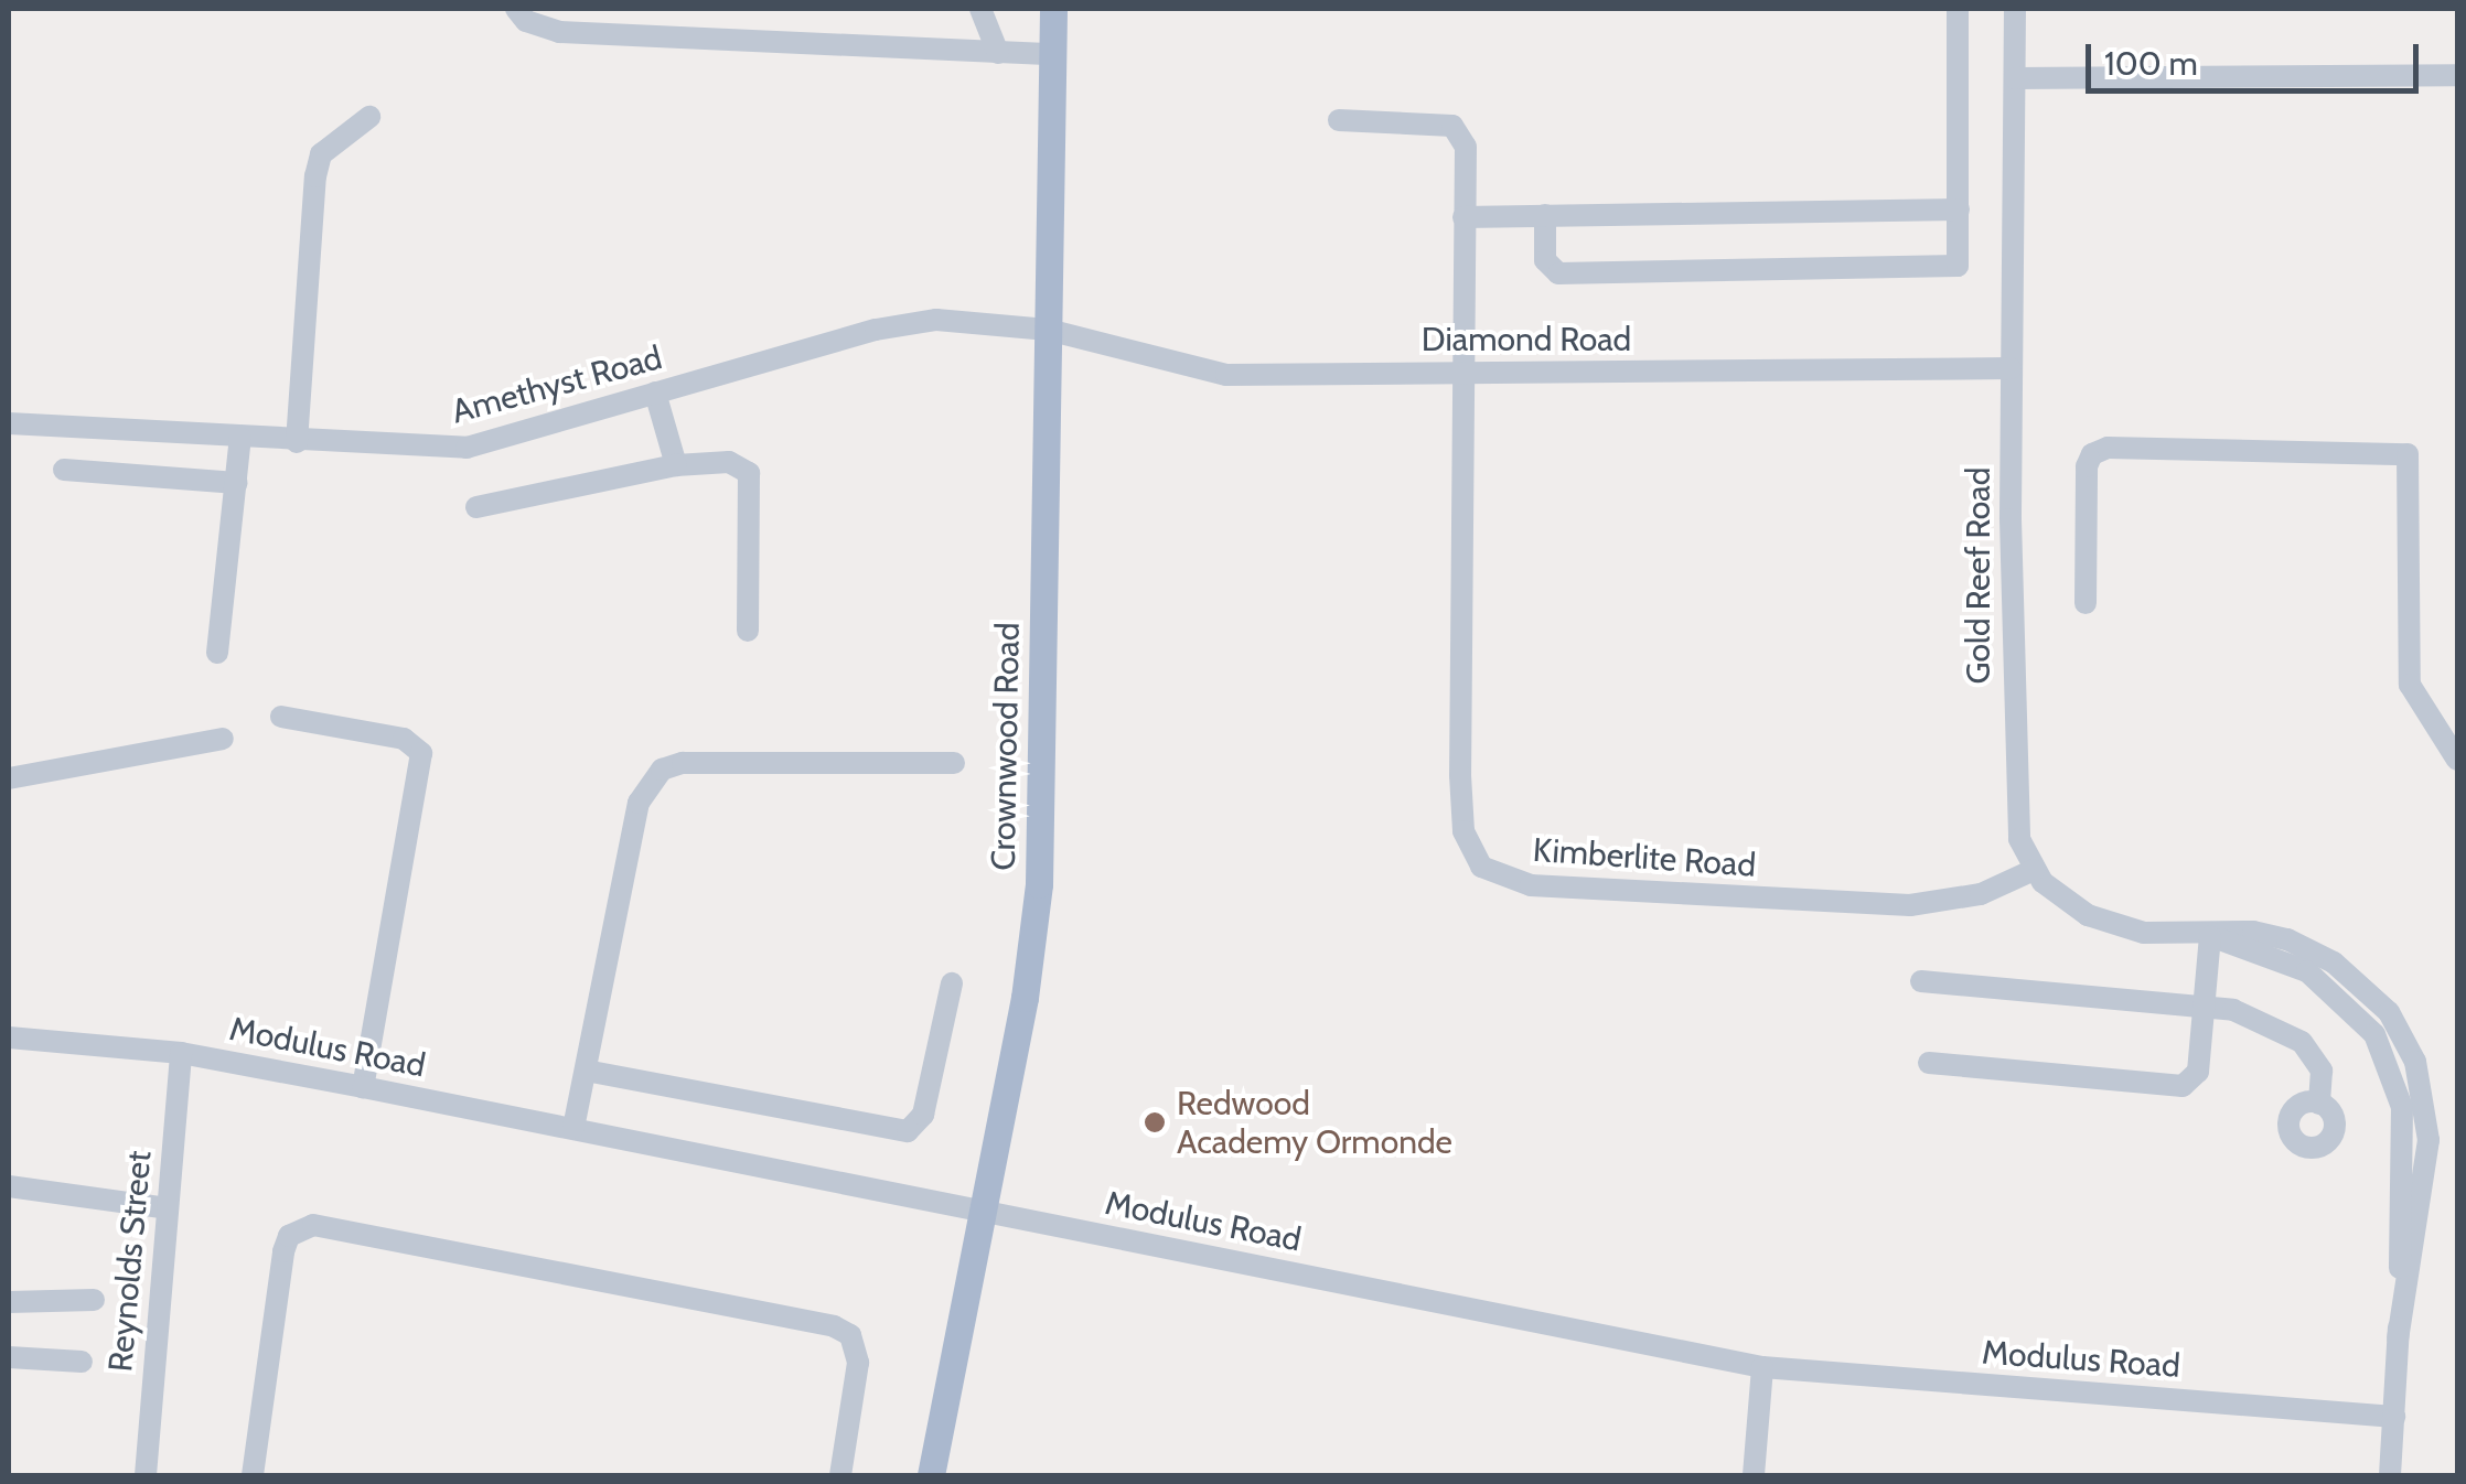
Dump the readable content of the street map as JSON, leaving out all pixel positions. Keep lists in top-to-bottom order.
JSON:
{
  "streets": {
    "main road": ["Crownwood Road"],
    "street": [
      "Diamond Road",
      "Amethyst Road",
      "Gold Reef Road",
      "Kimberlite Road",
      "Modulus Road",
      "Reynolds Street"
    ]
  },
  "crossings": [
    ["Diamond Road", "Amethyst Road"],
    ["Diamond Road", "Gold Reef Road"],
    ["Diamond Road", "Crownwood Road"],
    ["Diamond Road", "Kimberlite Road"],
    ["Amethyst Road", "Crownwood Road"],
    ["Gold Reef Road", "Kimberlite Road"],
    ["Crownwood Road", "Modulus Road"],
    ["Modulus Road", "Reynolds Street"]
  ],
  "places": ["Redwood Academy Ormonde"],
  "scale_bar": "100 m"
}
